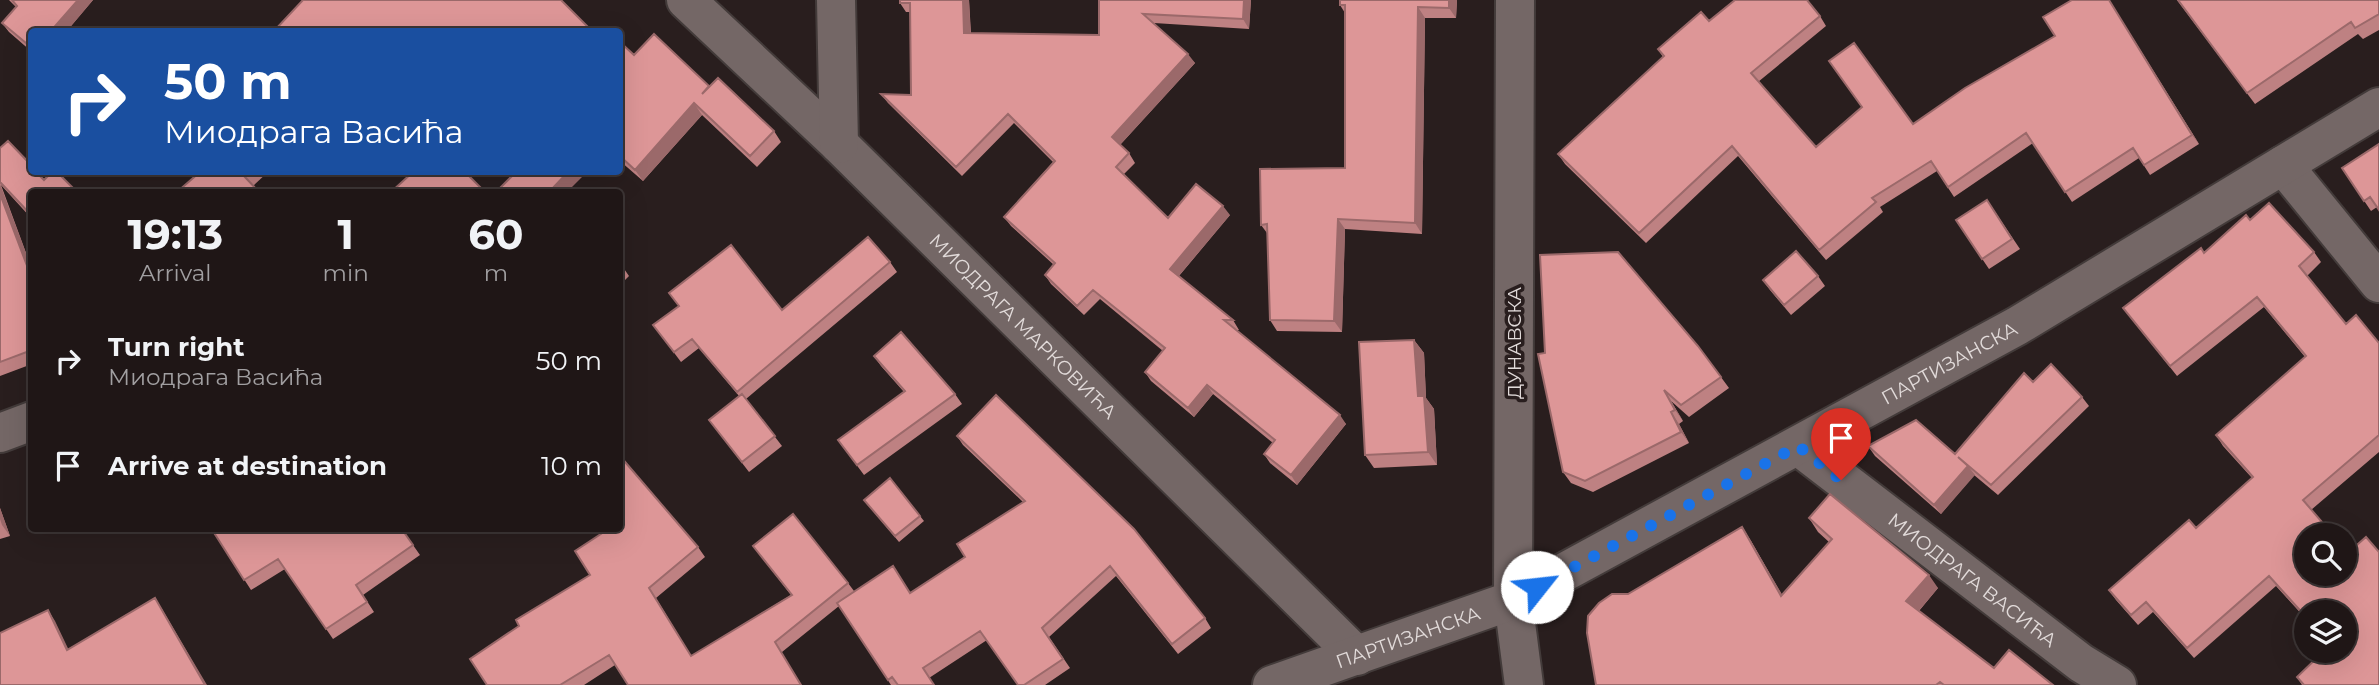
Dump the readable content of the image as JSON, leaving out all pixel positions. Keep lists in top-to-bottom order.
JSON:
{
  "streets": {
    "street": [
      "МИОДРАГА МАРКОВИЋА",
      "ДУНАВСКА",
      "ПАРТИЗАНСКА",
      "МИОДРАГА ВАСИЋА"
    ]
  },
  "crossings": [
    ["МИОДРАГА МАРКОВИЋА", "ПАРТИЗАНСКА"],
    ["ДУНАВСКА", "ПАРТИЗАНСКА"],
    ["ПАРТИЗАНСКА", "МИОДРАГА ВАСИЋА"]
  ],
  "page": {
    "turn": ["50 m", "Миодрага Васића"],
    "eta": [
      "19:13",
      "Arrival",
      "1",
      "min",
      "60",
      "m"
    ],
    "list": [
      {
        "name": "Turn right",
        "note": "Миодрага Васића",
        "value": "50 m"
      },
      {
        "name": "Arrive at destination",
        "value": "10 m"
      }
    ]
  }
}
